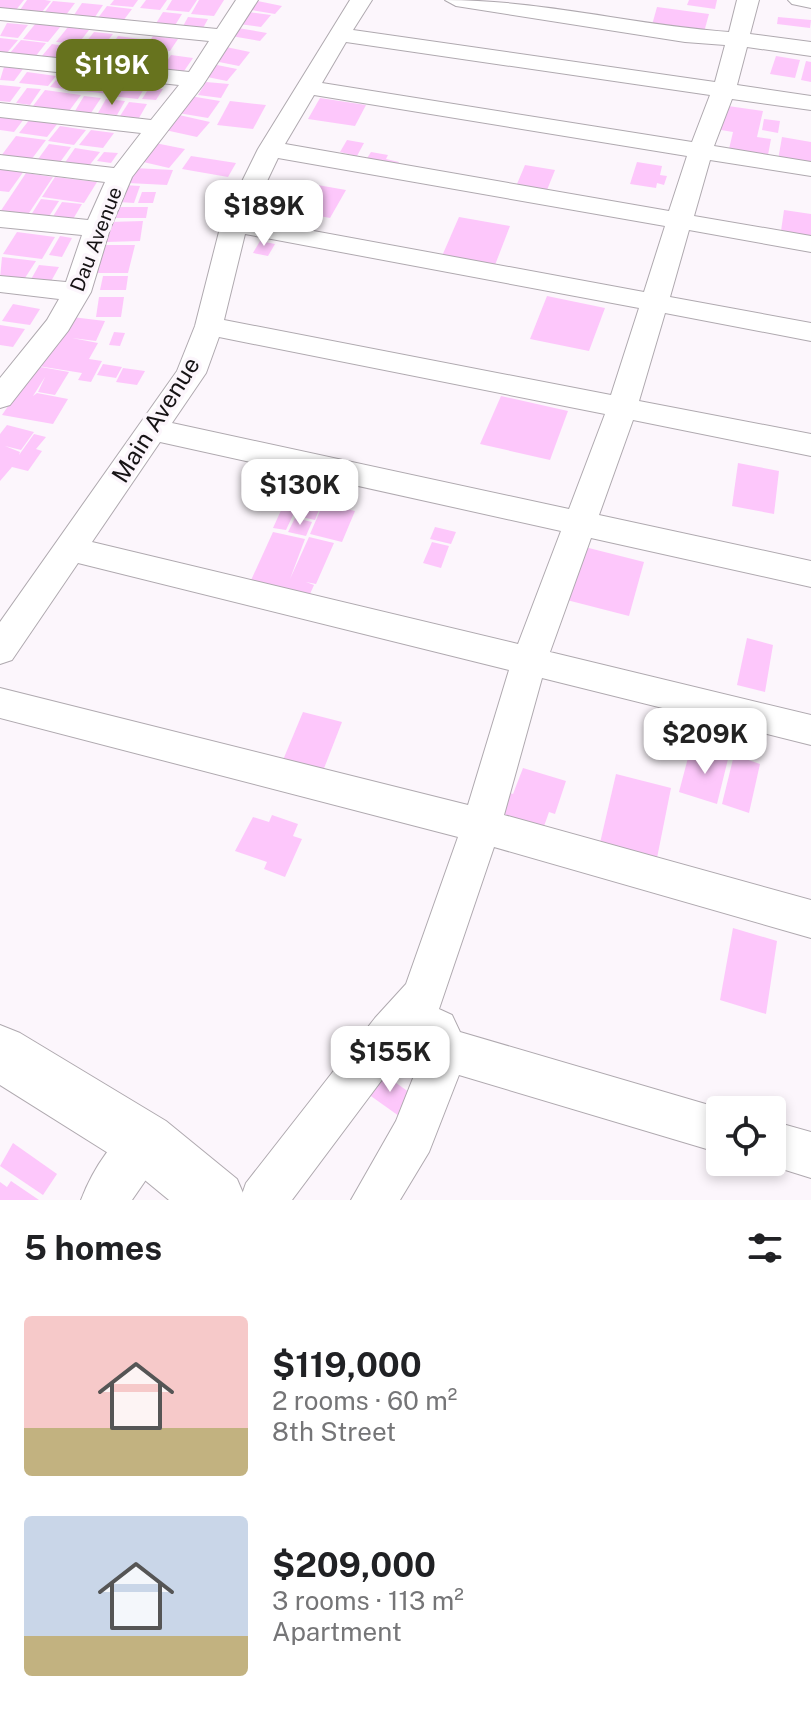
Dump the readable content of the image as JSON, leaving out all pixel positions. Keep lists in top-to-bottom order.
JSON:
{
  "streets": {
    "street": ["Dau Avenue", "Main Avenue"]
  },
  "page": {
    "price": [
      "$119K",
      "$189K",
      "$130K",
      "$209K",
      "$155K"
    ],
    "heading": "5 homes",
    "list": [
      {
        "name": "$119,000",
        "note": "2 rooms · 60 m² · 8th Street"
      },
      {
        "name": "$209,000",
        "note": "3 rooms · 113 m² · Apartment"
      }
    ]
  }
}
